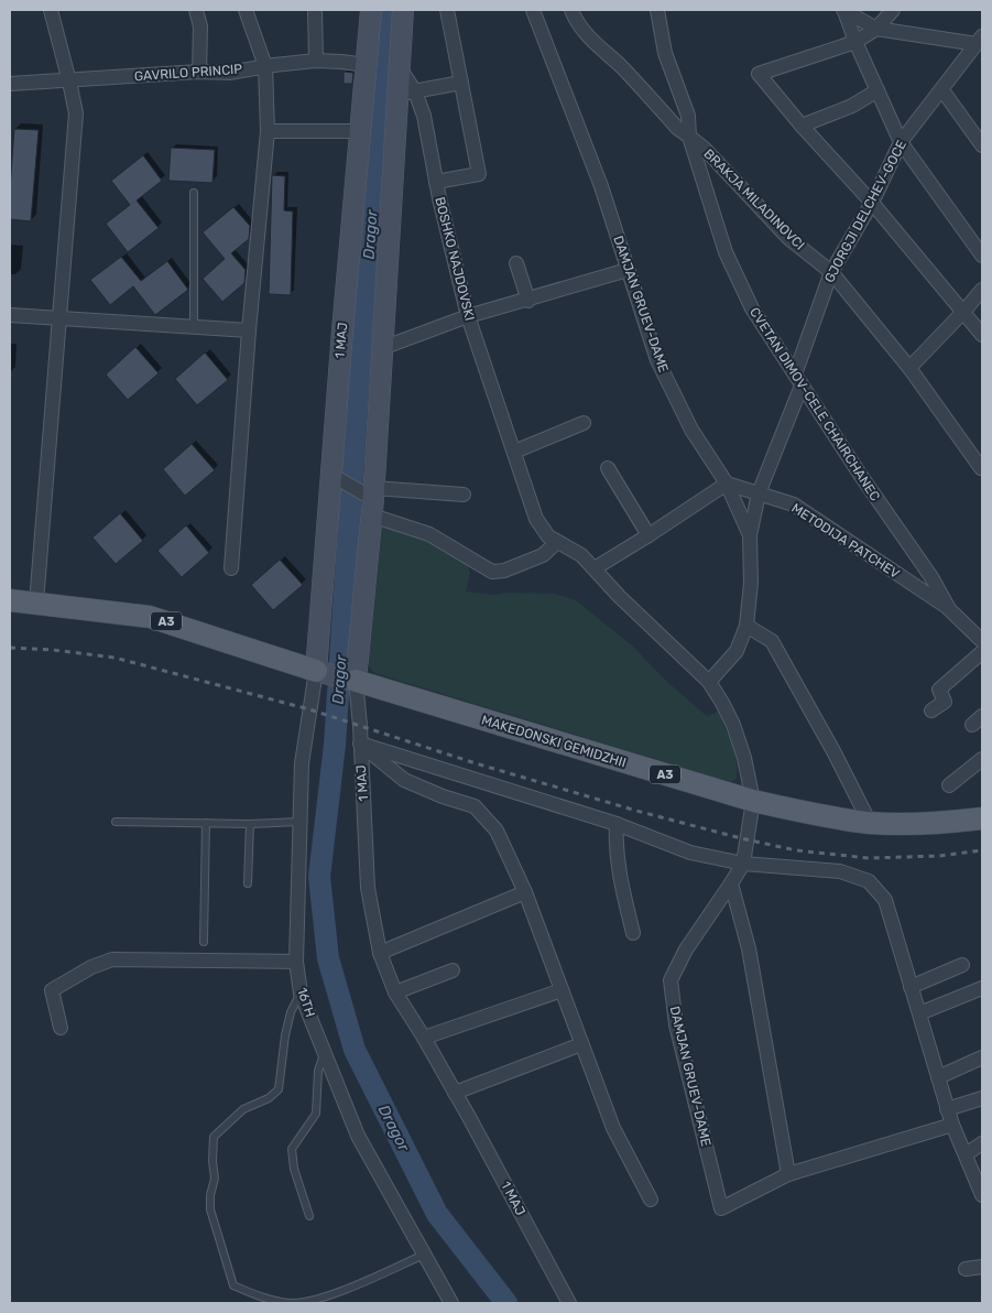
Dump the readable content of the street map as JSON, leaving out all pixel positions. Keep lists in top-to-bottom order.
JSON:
{
  "streets": {
    "main road": ["A3", "MAKEDONSKI GEMIDZHII"],
    "street": [
      "GAVRILO PRINCIP",
      "BRAKJA MILADINOVCI",
      "GJORGJI DELCHEV-GOCE",
      "BOSHKO NAJDOVSKI",
      "DAMJAN GRUEV-DAME",
      "1 MAJ",
      "CVETAN DIMOV-CELE CHAIRCHANEC",
      "METODIJA PATCHEV",
      "16TH"
    ]
  },
  "crossings": [
    ["GAVRILO PRINCIP", "1 MAJ"],
    ["BRAKJA MILADINOVCI", "GJORGJI DELCHEV-GOCE"],
    ["BRAKJA MILADINOVCI", "CVETAN DIMOV-CELE CHAIRCHANEC"],
    ["GJORGJI DELCHEV-GOCE", "DAMJAN GRUEV-DAME"],
    ["GJORGJI DELCHEV-GOCE", "CVETAN DIMOV-CELE CHAIRCHANEC"],
    ["GJORGJI DELCHEV-GOCE", "METODIJA PATCHEV"],
    ["BOSHKO NAJDOVSKI", "DAMJAN GRUEV-DAME"],
    ["BOSHKO NAJDOVSKI", "1 MAJ"],
    ["DAMJAN GRUEV-DAME", "METODIJA PATCHEV"],
    ["DAMJAN GRUEV-DAME", "MAKEDONSKI GEMIDZHII"],
    ["1 MAJ", "A3"],
    ["1 MAJ", "MAKEDONSKI GEMIDZHII"],
    ["1 MAJ", "16TH"],
    ["CVETAN DIMOV-CELE CHAIRCHANEC", "METODIJA PATCHEV"],
    ["A3", "MAKEDONSKI GEMIDZHII"],
    ["A3", "16TH"]
  ],
  "water": ["Dragor"]
}
